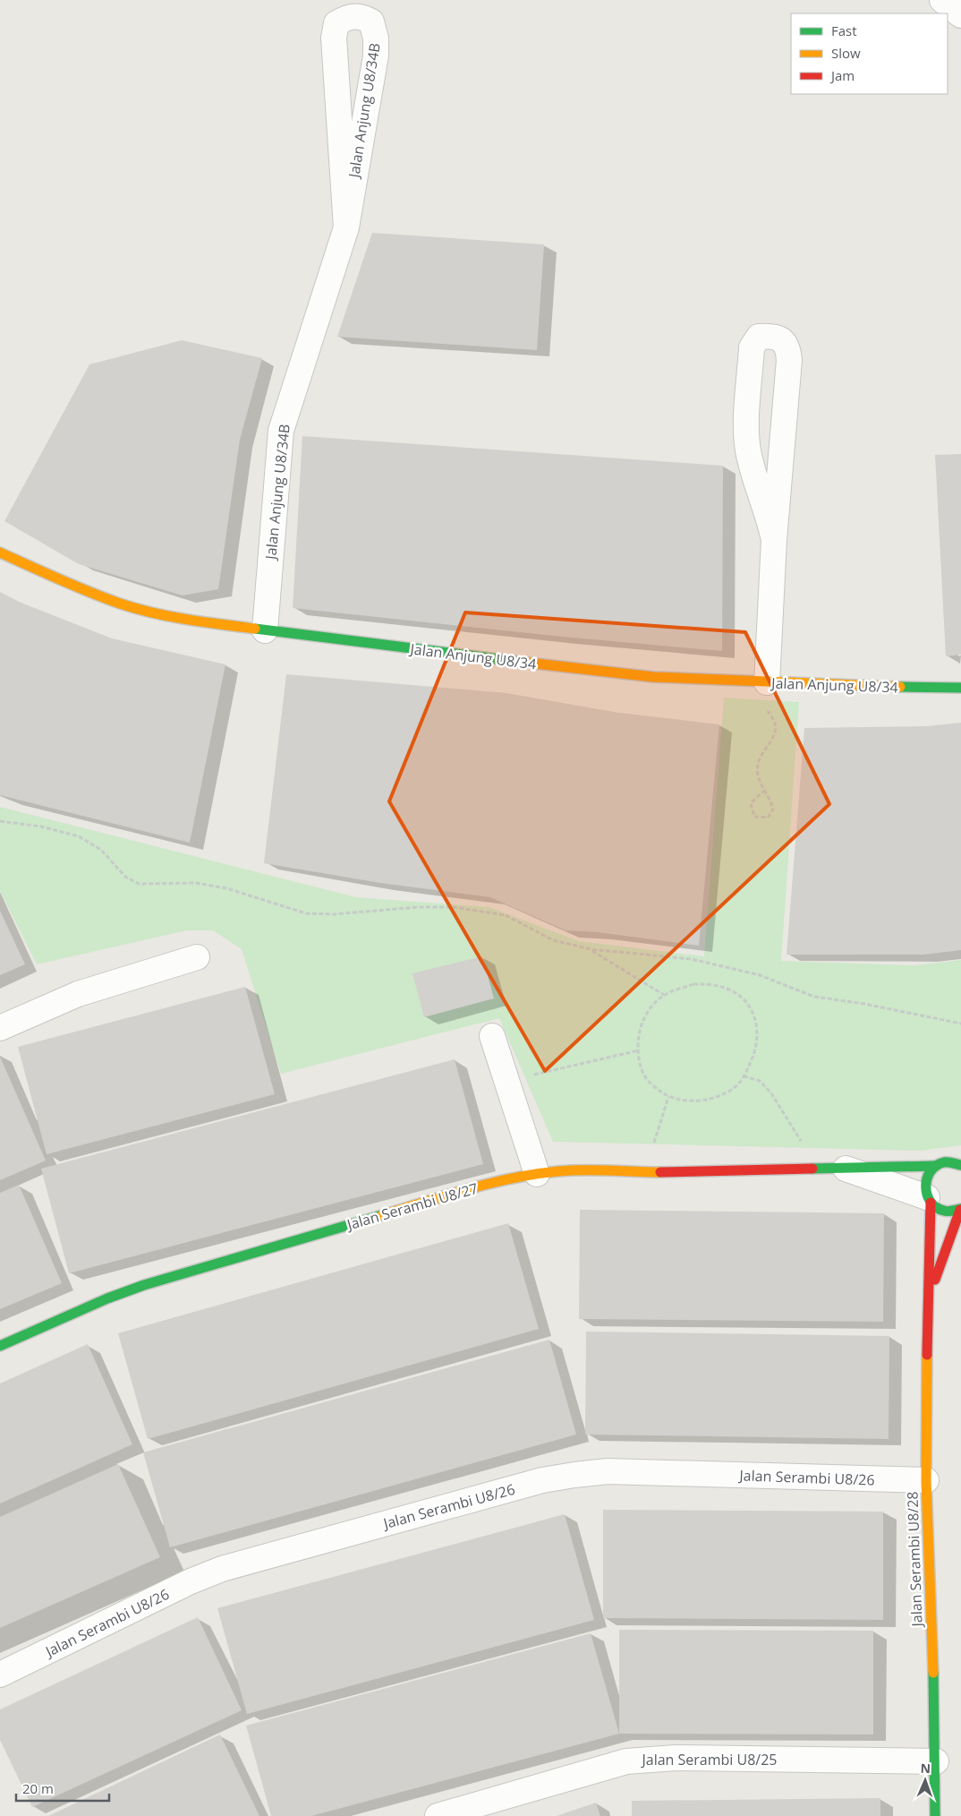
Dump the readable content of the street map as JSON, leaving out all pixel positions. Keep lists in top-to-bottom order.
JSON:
{
  "streets": {
    "street": [
      "Jalan Anjung U8/34B",
      "Jalan Anjung U8/34",
      "Jalan Serambi U8/27",
      "Jalan Serambi U8/26",
      "Jalan Serambi U8/28",
      "Jalan Serambi U8/25"
    ]
  },
  "crossings": [
    ["Jalan Anjung U8/34B", "Jalan Anjung U8/34"],
    ["Jalan Serambi U8/27", "Jalan Serambi U8/28"],
    ["Jalan Serambi U8/26", "Jalan Serambi U8/28"],
    ["Jalan Serambi U8/28", "Jalan Serambi U8/25"]
  ],
  "legend": ["Fast", "Slow", "Jam"],
  "scale_bar": "20 m",
  "north": "top"
}
